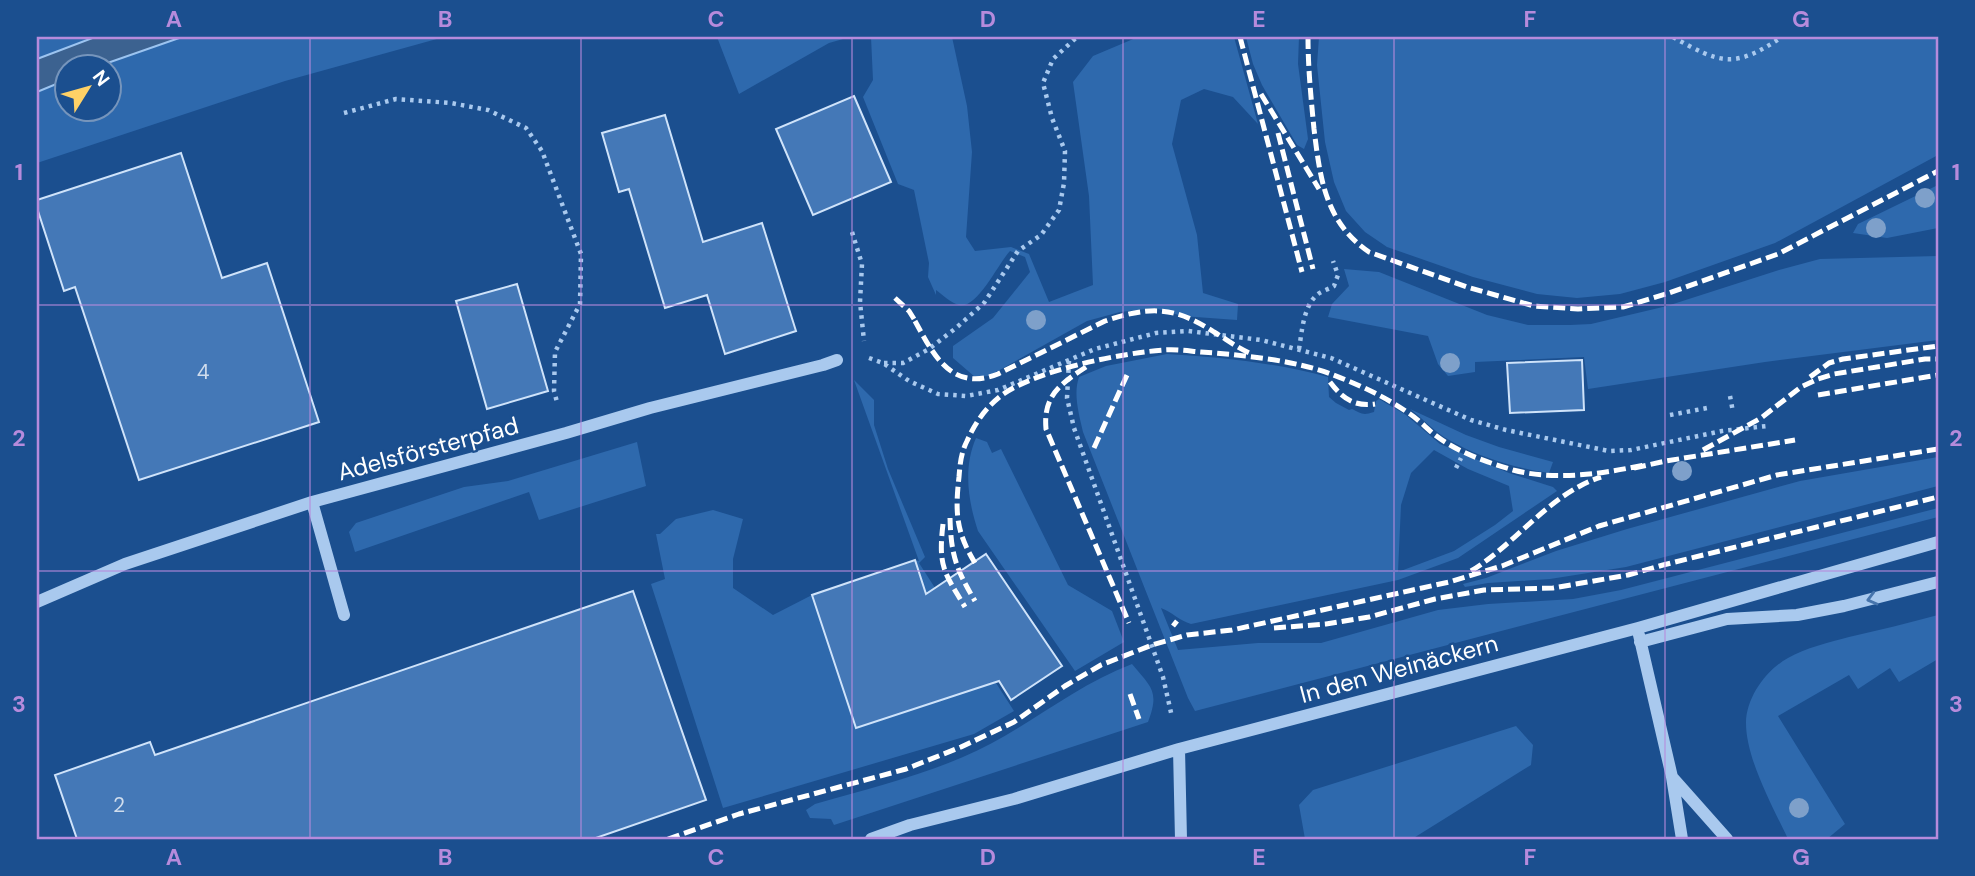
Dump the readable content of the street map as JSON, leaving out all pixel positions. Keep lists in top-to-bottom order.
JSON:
{
  "streets": {
    "street": ["Adelsförsterpfad", "In den Weinäckern"]
  },
  "house_numbers": ["4", "2"],
  "north": "top right",
  "grid": {
    "columns": [
      "A",
      "B",
      "C",
      "D",
      "E",
      "F",
      "G"
    ],
    "rows": ["1", "2", "3"]
  }
}
